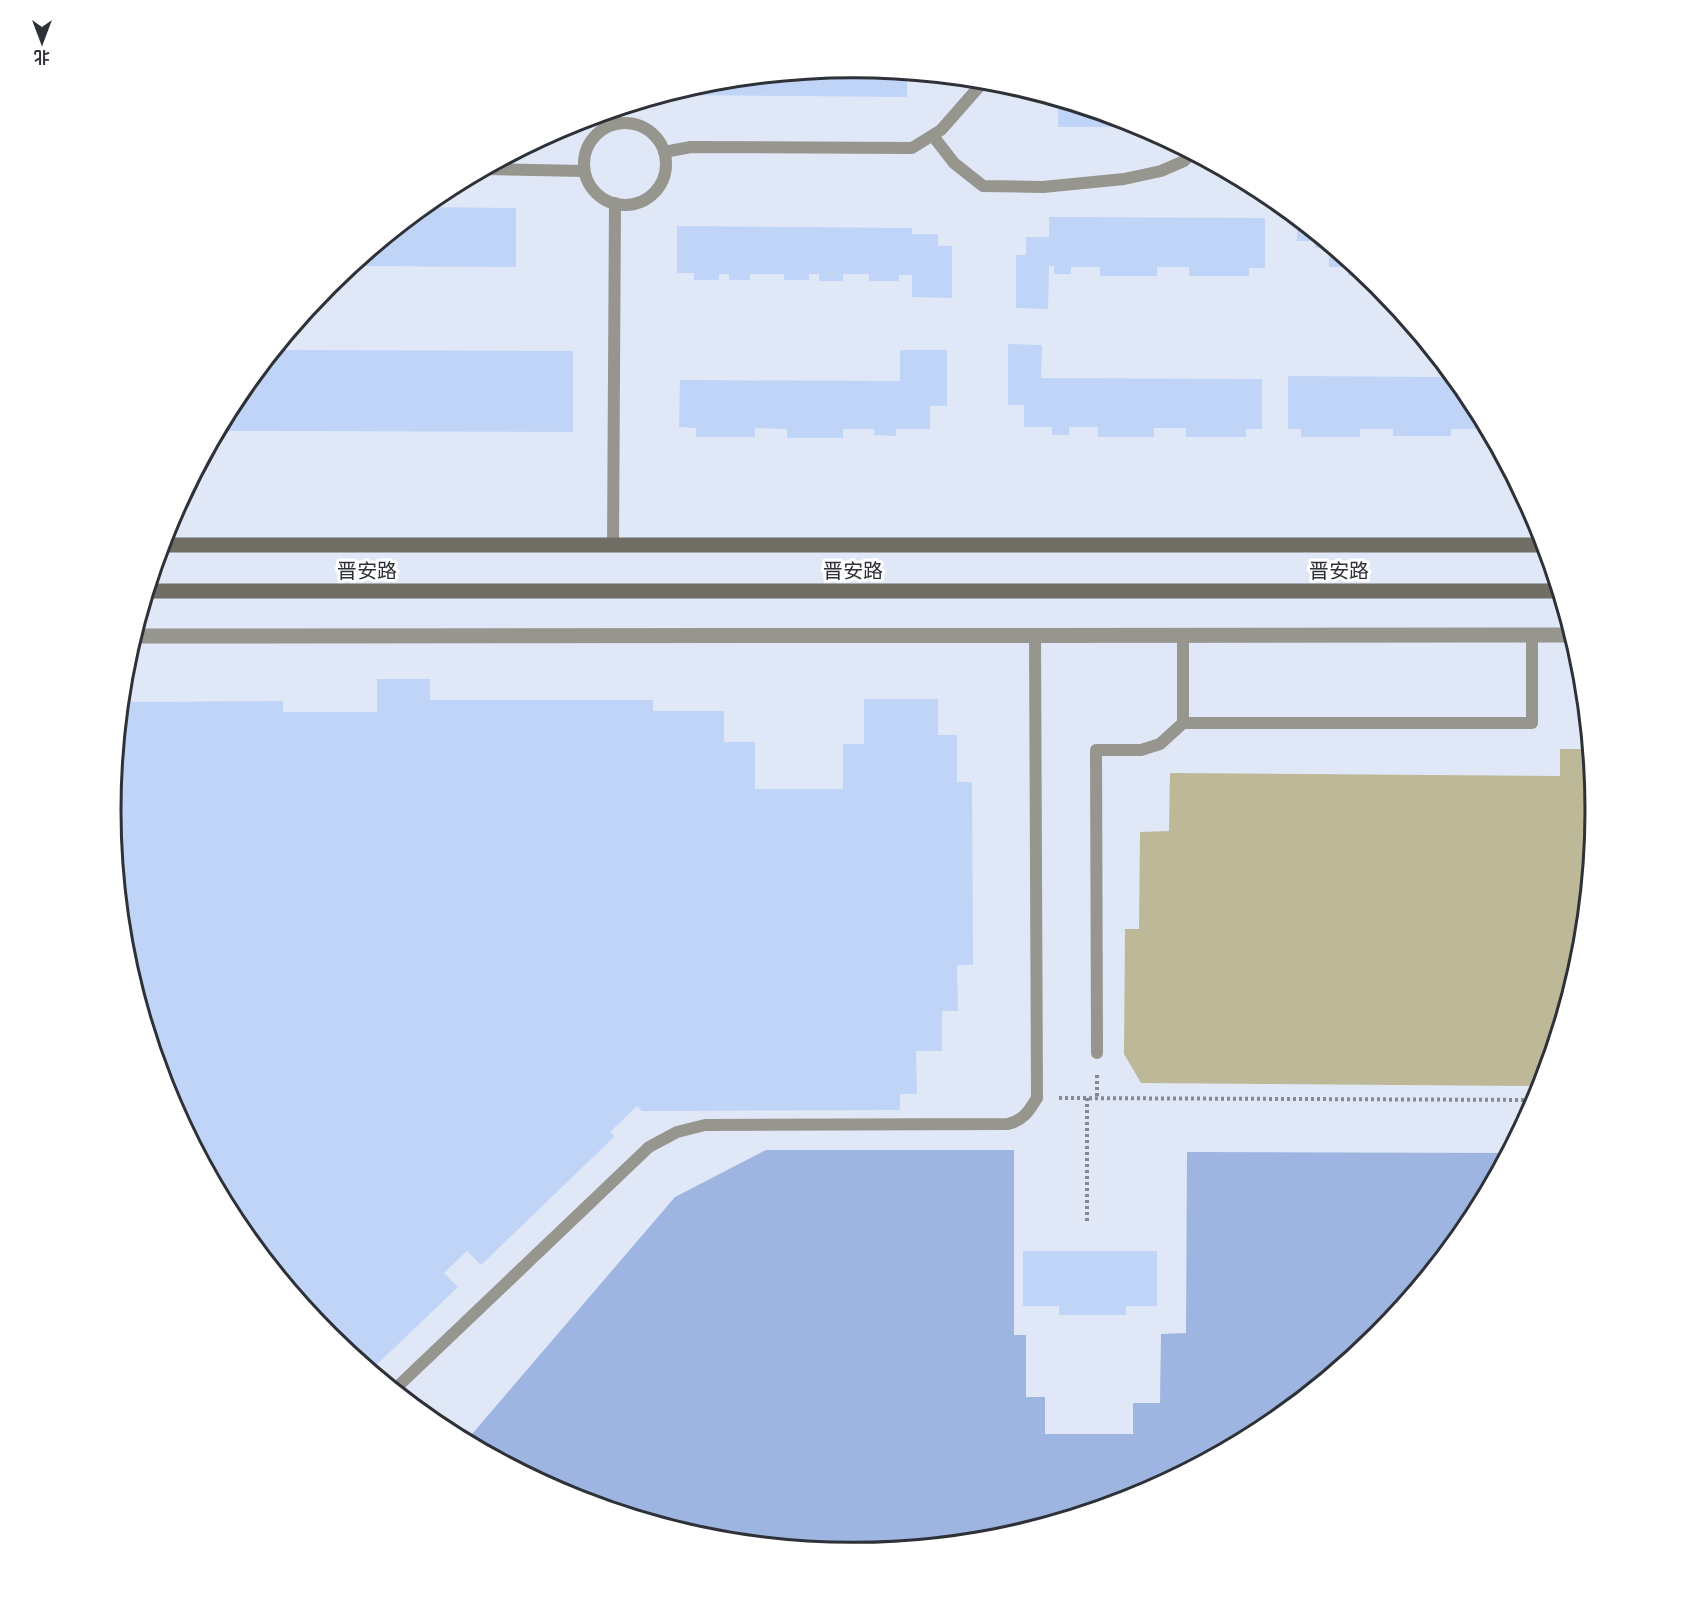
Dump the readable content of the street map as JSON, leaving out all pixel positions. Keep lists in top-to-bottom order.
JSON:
{
  "streets": {
    "main road": ["晋安路"]
  },
  "north": "bottom"
}
